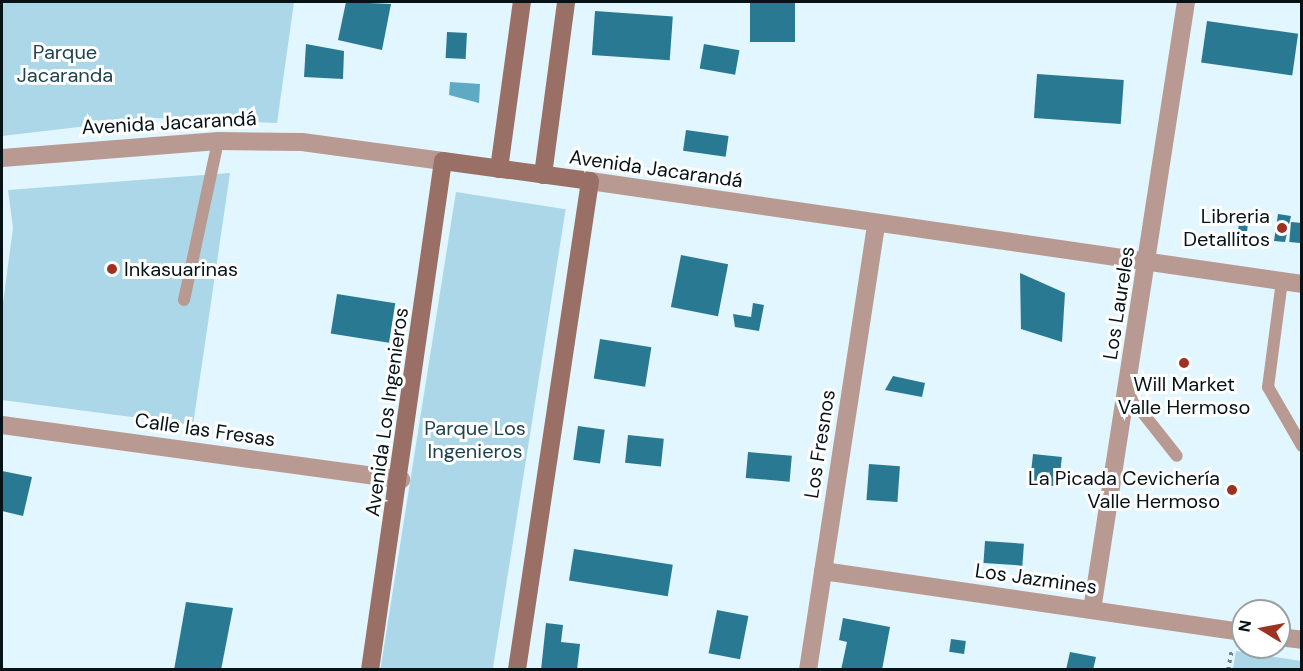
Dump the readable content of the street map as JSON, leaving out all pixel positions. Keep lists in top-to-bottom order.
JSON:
{
  "streets": {
    "street": [
      "Avenida Jacarandá",
      "Los Laureles",
      "Avenida Los Ingenieros",
      "Calle las Fresas",
      "Los Fresnos",
      "Los Jazmines"
    ]
  },
  "crossings": [
    ["Avenida Jacarandá", "Los Laureles"],
    ["Avenida Jacarandá", "Avenida Los Ingenieros"],
    ["Avenida Jacarandá", "Los Fresnos"],
    ["Los Laureles", "Los Jazmines"],
    ["Avenida Los Ingenieros", "Calle las Fresas"],
    ["Los Fresnos", "Los Jazmines"]
  ],
  "parks": ["Parque Jacaranda", "Parque Los Ingenieros"],
  "places": [
    "Libreria Detallitos",
    "Inkasuarinas",
    "Will Market Valle Hermoso",
    "La Picada Cevichería Valle Hermoso"
  ],
  "north": "left"
}
